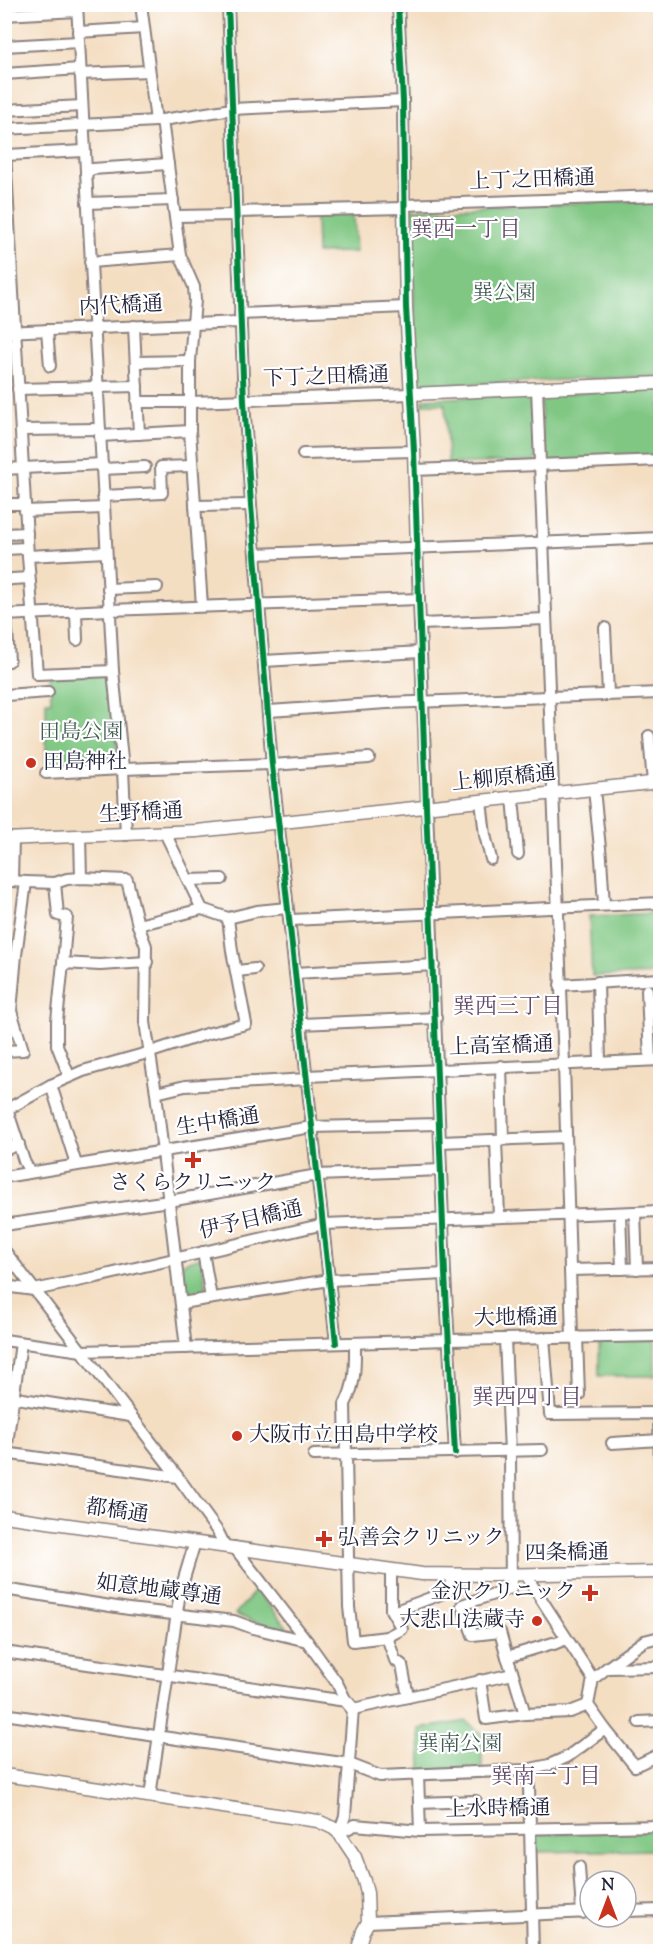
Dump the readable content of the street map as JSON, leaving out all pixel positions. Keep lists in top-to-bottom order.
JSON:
{
  "streets": {
    "street": [
      "上丁之田橋通",
      "内代橋通",
      "下丁之田橋通",
      "上柳原橋通",
      "生野橋通",
      "上高室橋通",
      "生中橋通",
      "伊予目橋通",
      "大地橋通",
      "都橋通",
      "四条橋通",
      "如意地蔵尊通",
      "上水時橋通"
    ]
  },
  "crossings": [
    ["上柳原橋通", "生野橋通"],
    ["都橋通", "四条橋通"]
  ],
  "districts": [
    "巽西一丁目",
    "巽西三丁目",
    "巽西四丁目",
    "巽南一丁目"
  ],
  "parks": ["巽公園", "田島公園", "巽南公園"],
  "places": {
    "other": ["田島神社", "大阪市立田島中学校", "大悲山法蔵寺"],
    "health": ["さくらクリニック", "弘善会クリニック", "金沢クリニック"]
  },
  "north": "top"
}
